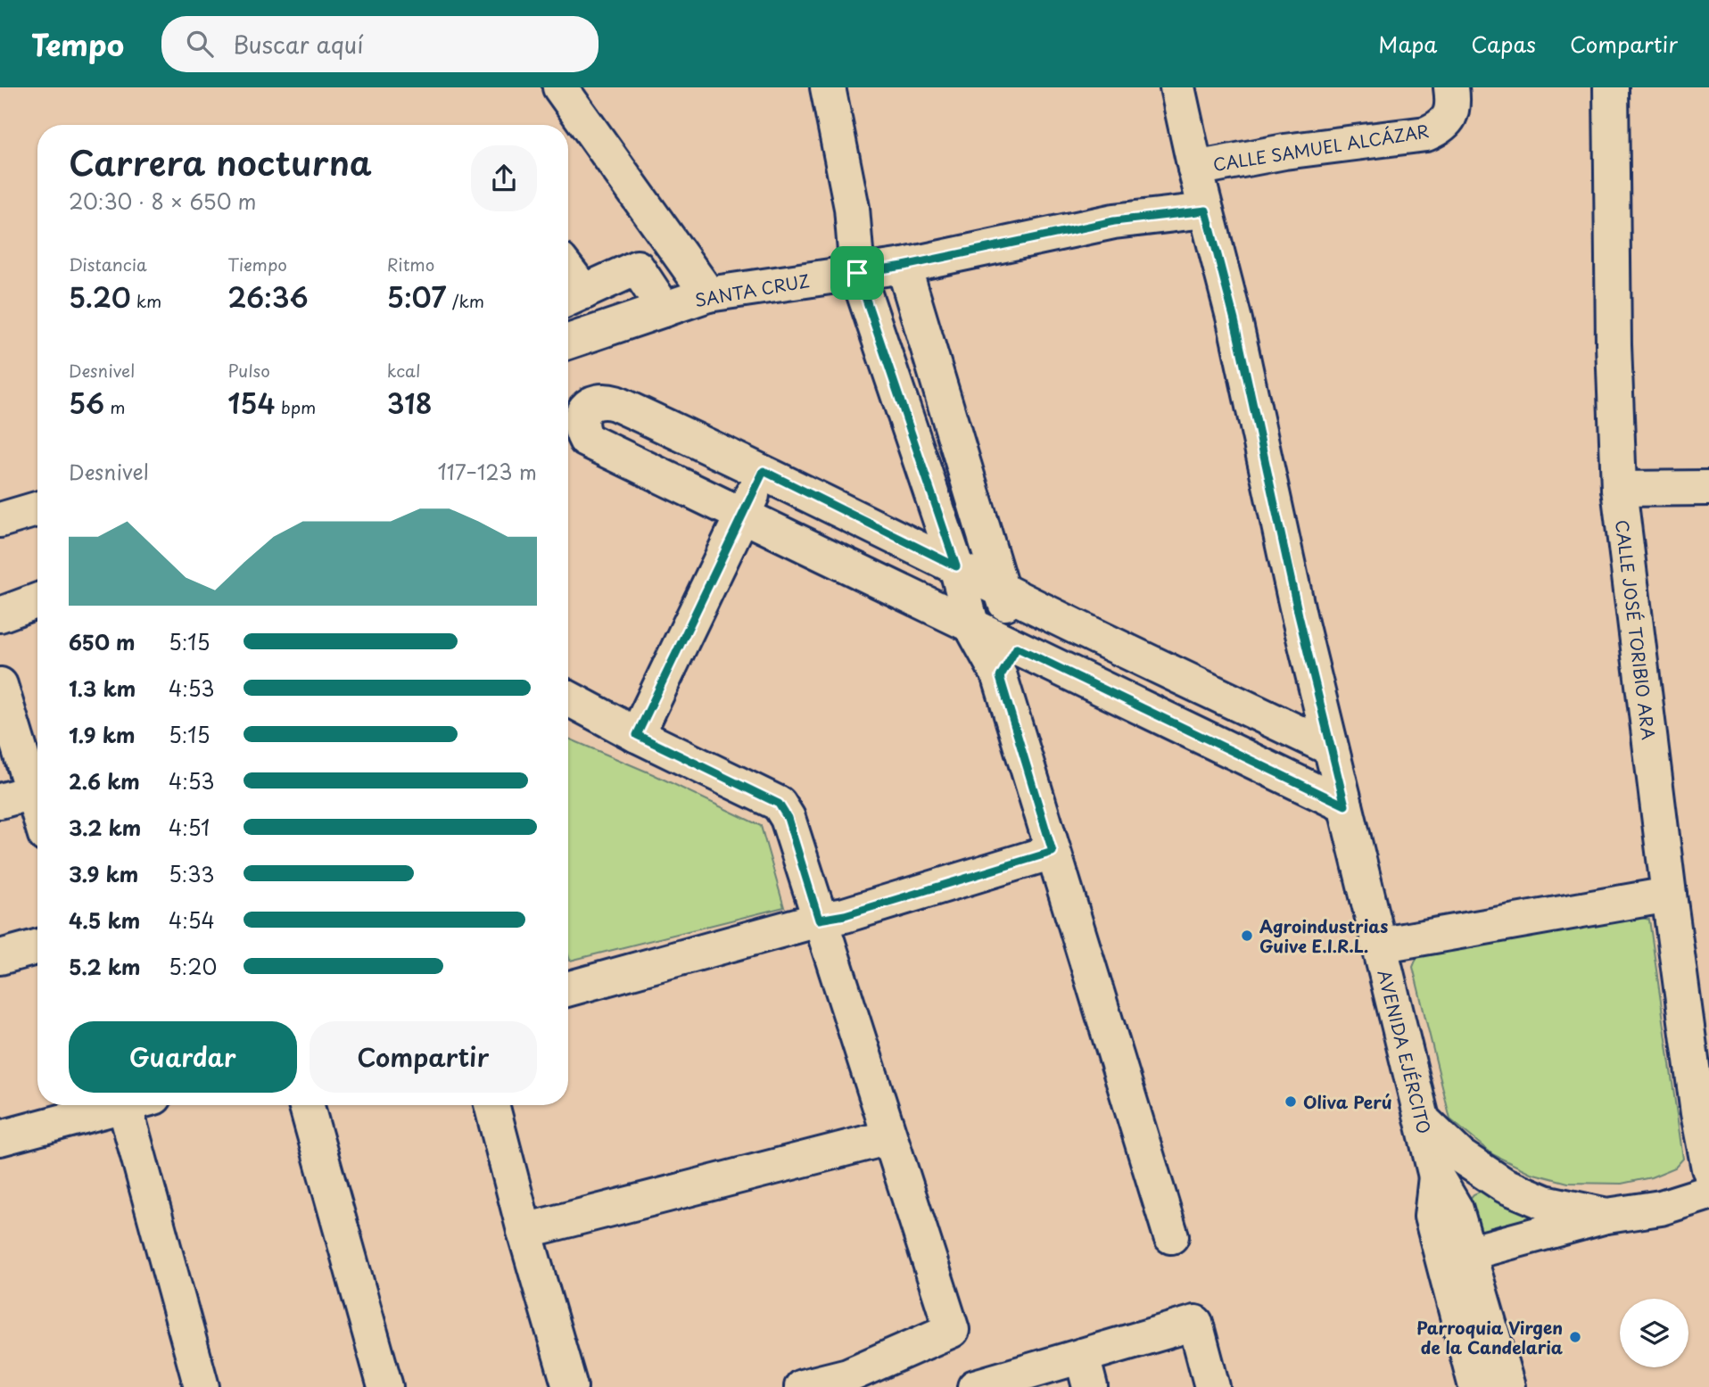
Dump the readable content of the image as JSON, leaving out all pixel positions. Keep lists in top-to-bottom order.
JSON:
{
  "streets": {
    "street": [
      "CALLE SAMUEL ALCÁZAR",
      "SANTA CRUZ",
      "CALLE JOSÉ TORIBIO ARA",
      "AVENIDA EJÉRCITO"
    ]
  },
  "crossings": [
    ["CALLE SAMUEL ALCÁZAR", "AVENIDA EJÉRCITO"],
    ["SANTA CRUZ", "AVENIDA EJÉRCITO"]
  ],
  "places": ["Agroindustrias Guive E.I.R.L.", "Oliva Perú", "Parroquia Virgen de la Candelaria"],
  "page": {
    "header": "Tempo",
    "search": "Buscar aquí",
    "nav": ["Mapa", "Capas", "Compartir"],
    "heading": ["Carrera nocturna", "20:30 · 8 × 650 m"],
    "stats": [
      ["Distancia", "5.20 km"],
      ["Tiempo", "26:36"],
      ["Ritmo", "5:07 /km"],
      ["Desnivel", "56 m"],
      ["Pulso", "154 bpm"],
      ["kcal", "318"]
    ],
    "chart": ["Desnivel", "117–123 m"],
    "list": [
      {
        "name": "650 m",
        "note": "5:15"
      },
      {
        "name": "1.3 km",
        "note": "4:53"
      },
      {
        "name": "1.9 km",
        "note": "5:15"
      },
      {
        "name": "2.6 km",
        "note": "4:53"
      },
      {
        "name": "3.2 km",
        "note": "4:51"
      },
      {
        "name": "3.9 km",
        "note": "5:33"
      },
      {
        "name": "4.5 km",
        "note": "4:54"
      },
      {
        "name": "5.2 km",
        "note": "5:20"
      }
    ],
    "buttons": ["Guardar", "Compartir"]
  }
}
